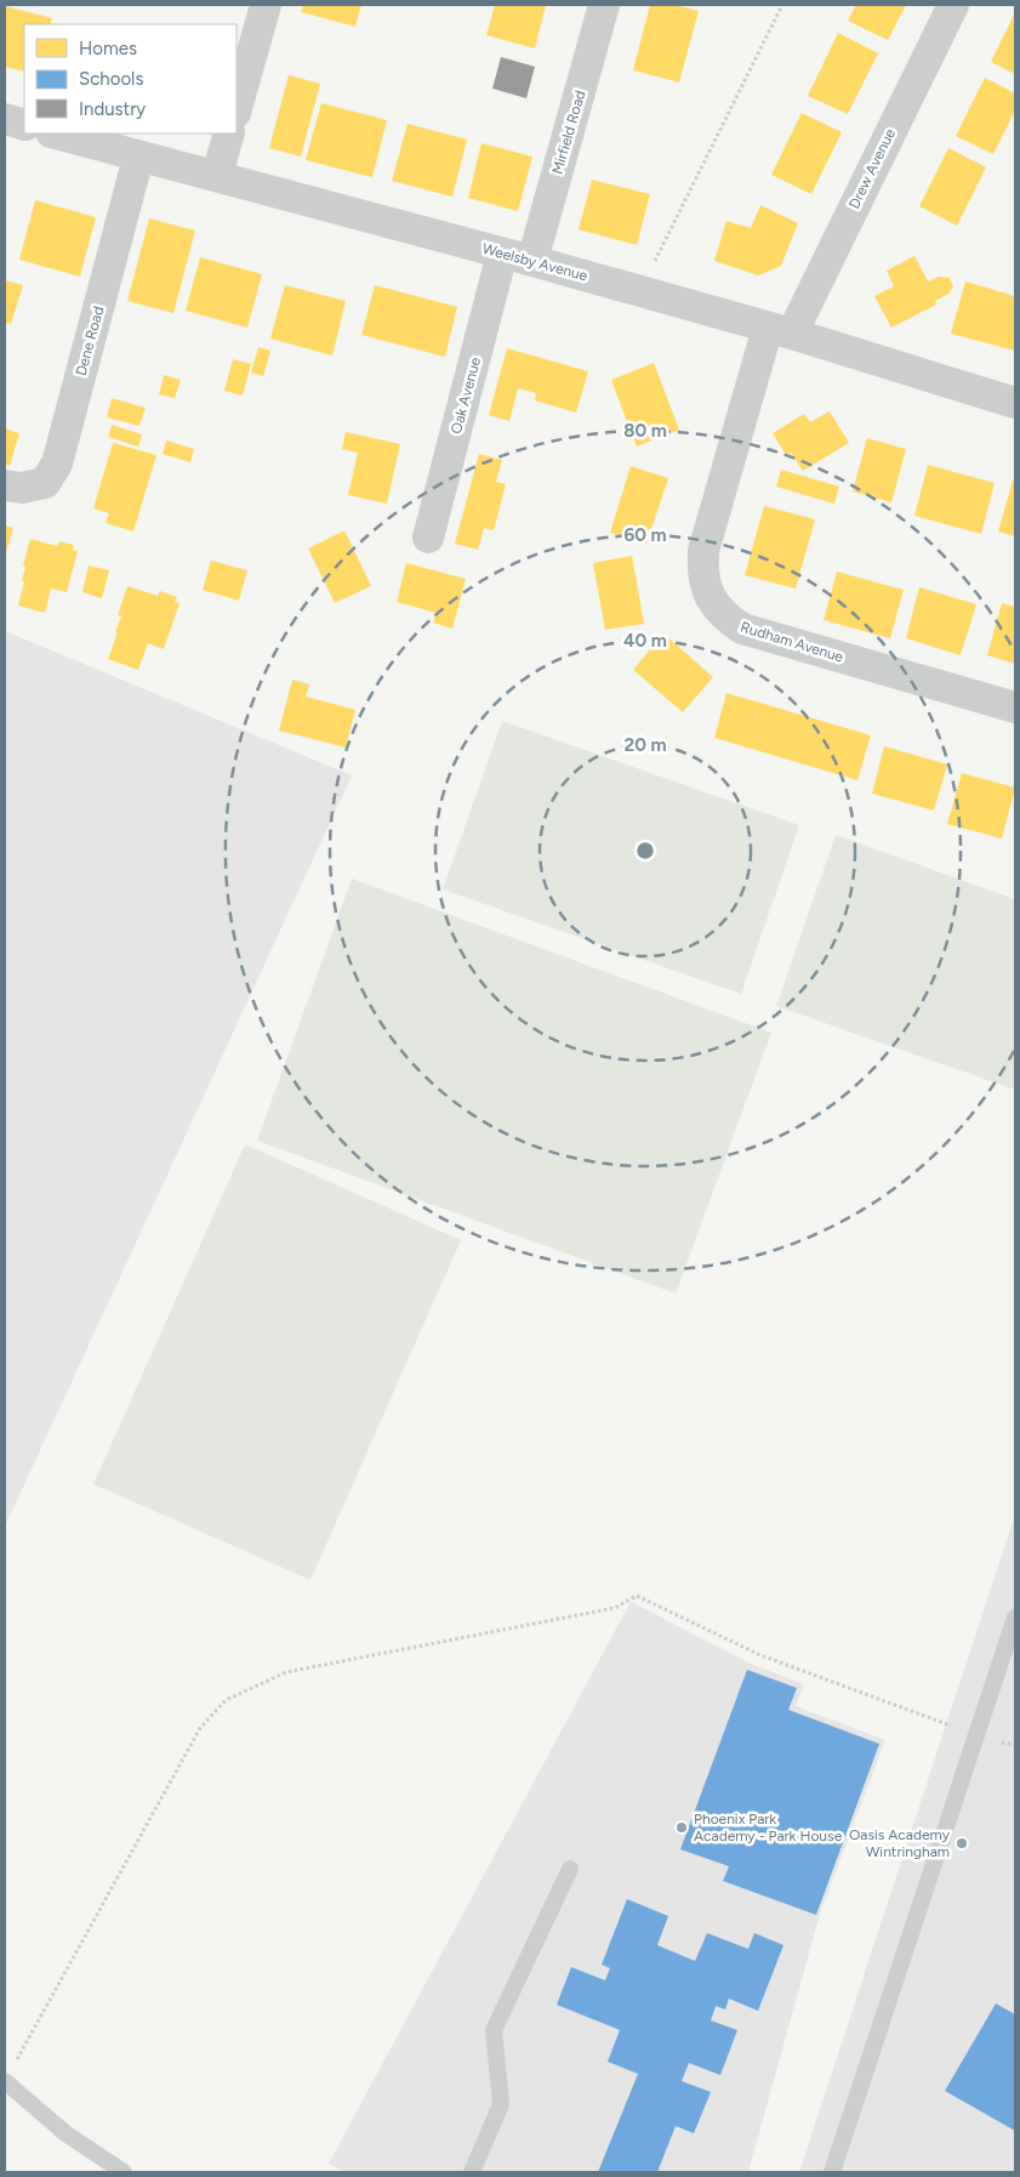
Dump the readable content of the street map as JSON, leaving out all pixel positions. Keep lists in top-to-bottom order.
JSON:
{
  "streets": {
    "street": [
      "Mirfield Road",
      "Drew Avenue",
      "Weelsby Avenue",
      "Dene Road",
      "Oak Avenue",
      "Rudham Avenue"
    ]
  },
  "crossings": [
    ["Mirfield Road", "Weelsby Avenue"],
    ["Drew Avenue", "Weelsby Avenue"],
    ["Drew Avenue", "Rudham Avenue"],
    ["Weelsby Avenue", "Dene Road"],
    ["Weelsby Avenue", "Oak Avenue"],
    ["Weelsby Avenue", "Rudham Avenue"]
  ],
  "places": ["Phoenix Park Academy - Park House", "Oasis Academy Wintringham"],
  "legend": ["Homes", "Schools", "Industry"],
  "rings": [
    "80 m",
    "60 m",
    "40 m",
    "20 m"
  ]
}
